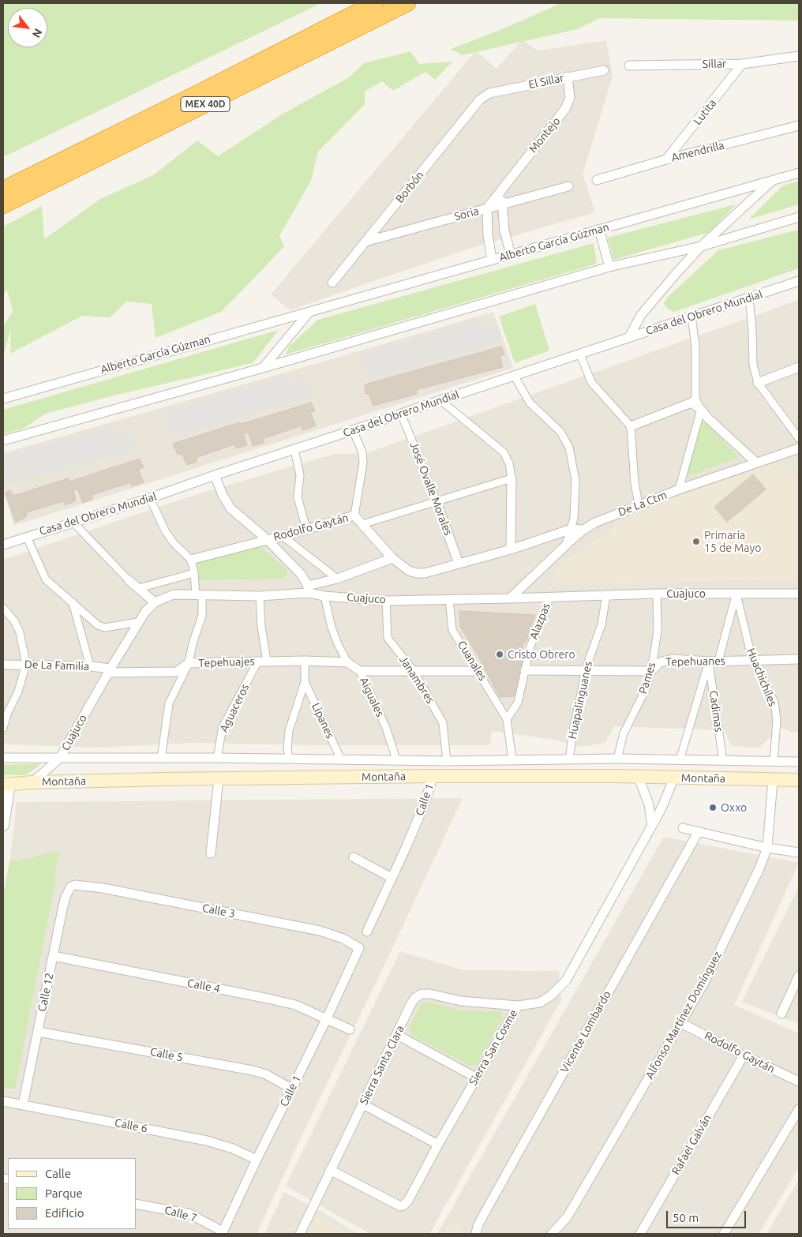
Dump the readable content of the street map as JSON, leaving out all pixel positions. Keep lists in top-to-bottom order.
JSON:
{
  "streets": {
    "highway": ["MEX 40D"],
    "main road": ["Montaña"],
    "street": [
      "Sillar",
      "El Sillar",
      "Lutita",
      "Montejo",
      "Amendrilla",
      "Borbón",
      "Soria",
      "Alberto García Gúzman",
      "Casa del Obrero Mundial",
      "José Ovalle Morales",
      "De La Ctm",
      "Rodolfo Gaytán",
      "Cuajuco",
      "Alazpas",
      "Cuanales",
      "Tepehuanes",
      "Tepehuajes",
      "De La Familia",
      "Huachichiles",
      "Pames",
      "Janambres",
      "Aiguales",
      "Huapalinguanes",
      "Aguaceros",
      "Cadimas",
      "Lipanes",
      "Calle 1",
      "Calle 3",
      "Calle 4",
      "Calle 12",
      "Alfonso Martínez Domínguez",
      "Vicente Lombardo",
      "Sierra San Cosme",
      "Calle 5",
      "Sierra Santa Clara",
      "Calle 6",
      "Rafael Galván",
      "Calle 7"
    ]
  },
  "crossings": [
    ["Sillar", "Lutita"],
    ["El Sillar", "Montejo"],
    ["El Sillar", "Borbón"],
    ["Lutita", "Amendrilla"],
    ["Montejo", "Soria"],
    ["Borbón", "Soria"],
    ["Casa del Obrero Mundial", "José Ovalle Morales"],
    ["José Ovalle Morales", "Rodolfo Gaytán"],
    ["De La Ctm", "Cuajuco"],
    ["Rodolfo Gaytán", "Alfonso Martínez Domínguez"],
    ["Rodolfo Gaytán", "Rafael Galván"],
    ["Cuajuco", "Alazpas"],
    ["Cuajuco", "Cuanales"],
    ["Cuajuco", "Tepehuajes"],
    ["Cuajuco", "De La Familia"],
    ["Cuajuco", "Huachichiles"],
    ["Cuajuco", "Pames"],
    ["Cuajuco", "Janambres"],
    ["Cuajuco", "Aiguales"],
    ["Cuajuco", "Huapalinguanes"],
    ["Cuajuco", "Montaña"],
    ["Alazpas", "Cuanales"],
    ["Alazpas", "Tepehuanes"],
    ["Tepehuanes", "Huachichiles"],
    ["Tepehuanes", "Pames"],
    ["Tepehuanes", "Huapalinguanes"],
    ["Tepehuanes", "Cadimas"],
    ["Tepehuajes", "De La Familia"],
    ["Tepehuajes", "Aiguales"],
    ["Tepehuajes", "Aguaceros"],
    ["Tepehuajes", "Lipanes"],
    ["Huachichiles", "Montaña"],
    ["Pames", "Montaña"],
    ["Janambres", "Montaña"],
    ["Aiguales", "Montaña"],
    ["Huapalinguanes", "Montaña"],
    ["Aguaceros", "Montaña"],
    ["Cadimas", "Montaña"],
    ["Lipanes", "Montaña"],
    ["Montaña", "Calle 1"],
    ["Montaña", "Alfonso Martínez Domínguez"],
    ["Montaña", "Sierra San Cosme"],
    ["Calle 1", "Calle 3"],
    ["Calle 1", "Calle 4"],
    ["Calle 1", "Calle 5"],
    ["Calle 1", "Calle 6"],
    ["Calle 1", "Calle 7"],
    ["Calle 3", "Calle 12"],
    ["Calle 4", "Calle 12"],
    ["Calle 12", "Calle 5"],
    ["Calle 12", "Calle 6"],
    ["Sierra San Cosme", "Sierra Santa Clara"]
  ],
  "places": ["Primaria 15 de Mayo", "Cristo Obrero", "Oxxo"],
  "legend": ["Calle", "Parque", "Edificio"],
  "scale_bar": "50 m",
  "north": "bottom right"
}
